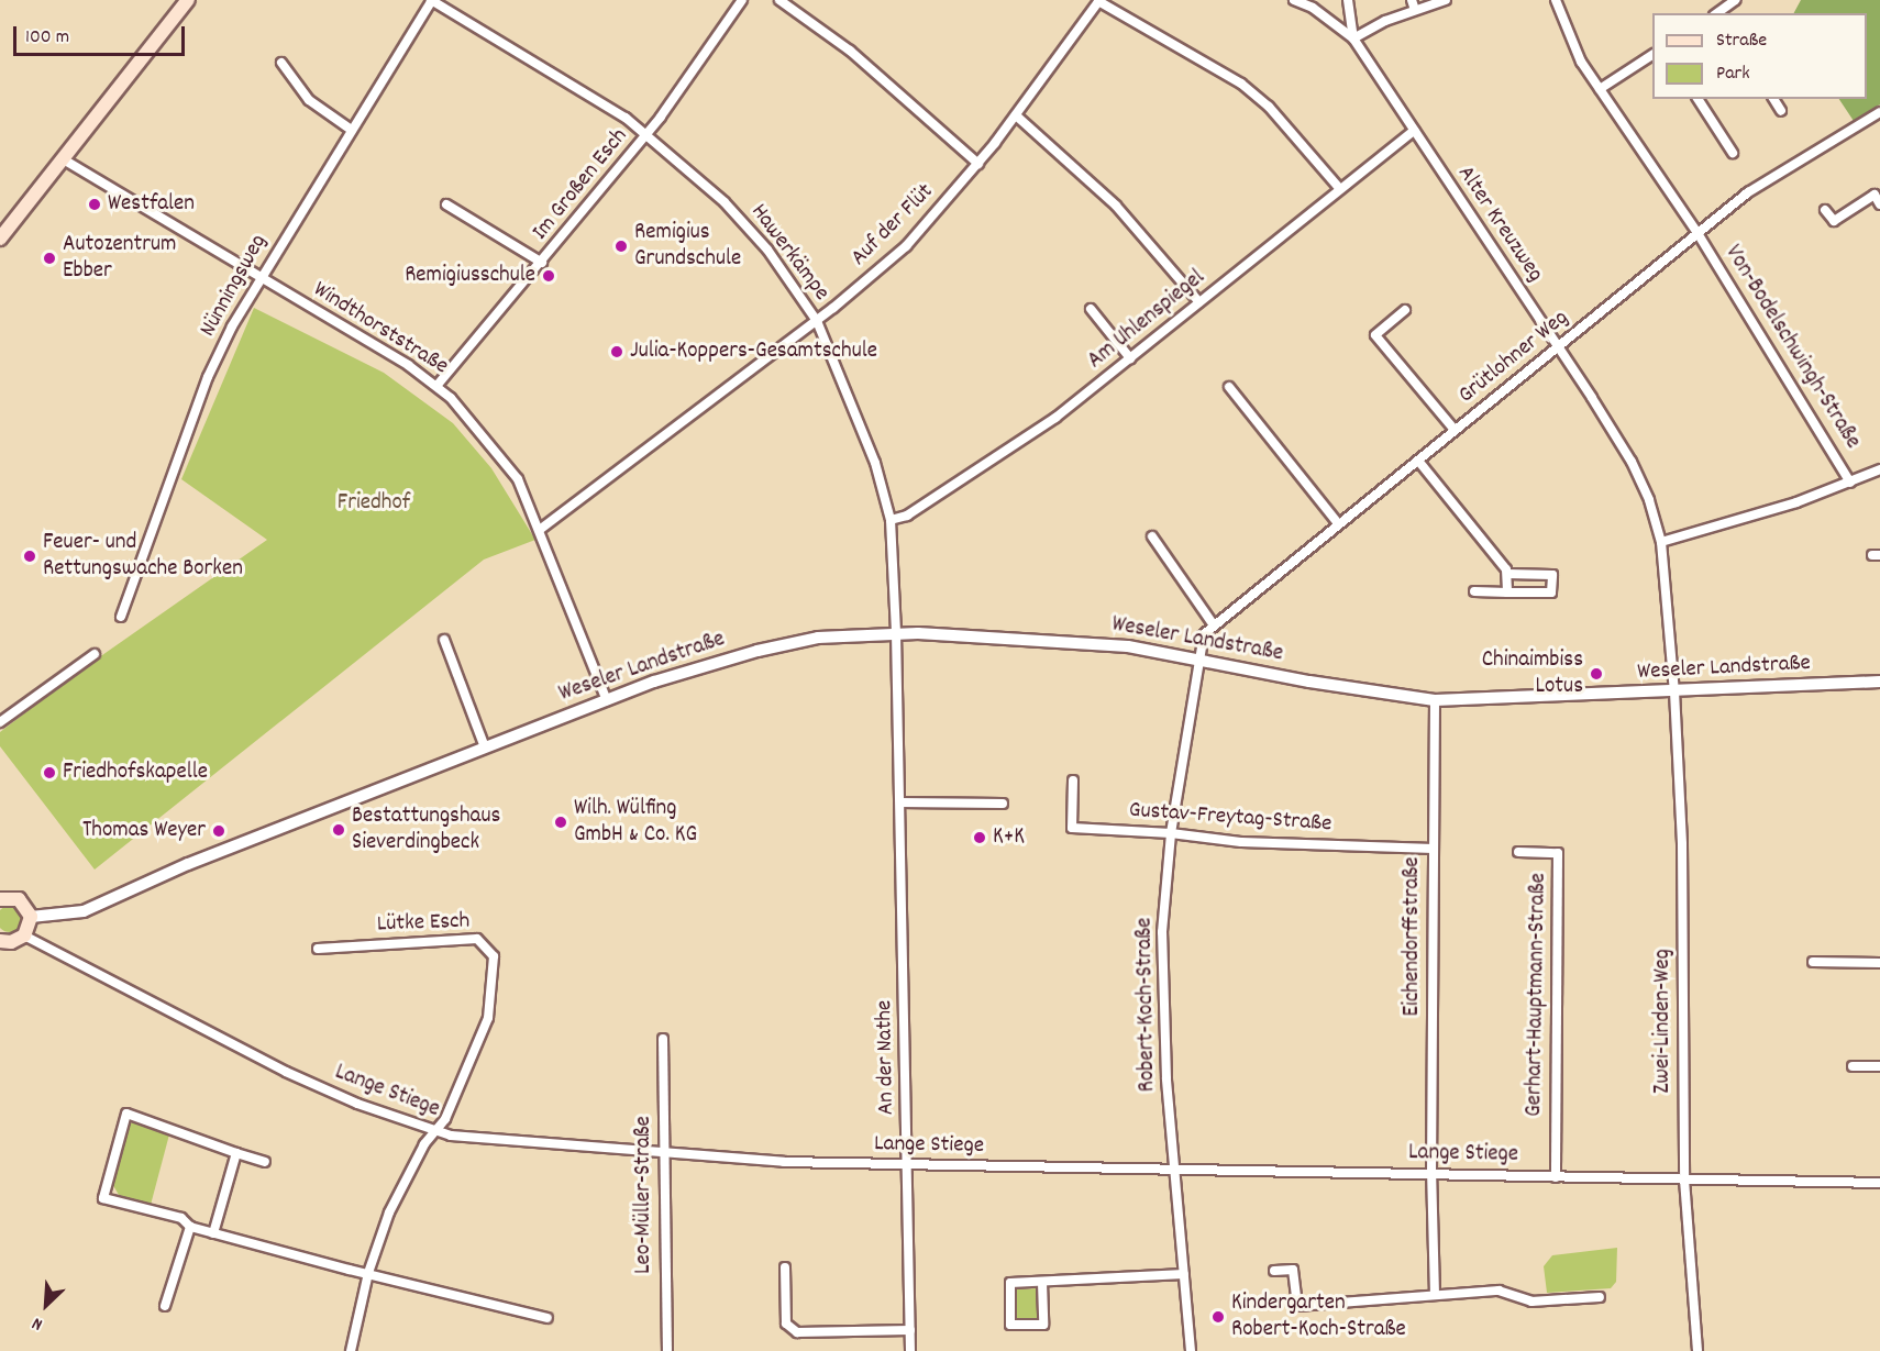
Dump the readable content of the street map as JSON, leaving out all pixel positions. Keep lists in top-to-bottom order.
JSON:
{
  "streets": {
    "street": [
      "Im Großen Esch",
      "Alter Kreuzweg",
      "Auf der Flüt",
      "Hawerkämpe",
      "Nünningsweg",
      "Am Uhlenspiegel",
      "Windthorststraße",
      "Von-Bodelschwingh-Straße",
      "Grütlohner Weg",
      "Weseler Landstraße",
      "Gustav-Freytag-Straße",
      "Lütke Esch",
      "Eichendorffstraße",
      "Gerhart-Hauptmann-Straße",
      "Robert-Koch-Straße",
      "Zwei-Linden-Weg",
      "An der Nathe",
      "Lange Stiege",
      "Leo-Müller-Straße"
    ]
  },
  "crossings": [
    ["Im Großen Esch", "Hawerkämpe"],
    ["Im Großen Esch", "Windthorststraße"],
    ["Alter Kreuzweg", "Am Uhlenspiegel"],
    ["Alter Kreuzweg", "Grütlohner Weg"],
    ["Alter Kreuzweg", "Weseler Landstraße"],
    ["Alter Kreuzweg", "Zwei-Linden-Weg"],
    ["Auf der Flüt", "Hawerkämpe"],
    ["Auf der Flüt", "Windthorststraße"],
    ["Hawerkämpe", "Nünningsweg"],
    ["Hawerkämpe", "Am Uhlenspiegel"],
    ["Hawerkämpe", "Weseler Landstraße"],
    ["Hawerkämpe", "An der Nathe"],
    ["Nünningsweg", "Windthorststraße"],
    ["Windthorststraße", "Weseler Landstraße"],
    ["Von-Bodelschwingh-Straße", "Grütlohner Weg"],
    ["Grütlohner Weg", "Weseler Landstraße"],
    ["Grütlohner Weg", "Robert-Koch-Straße"],
    ["Weseler Landstraße", "Eichendorffstraße"],
    ["Weseler Landstraße", "Robert-Koch-Straße"],
    ["Weseler Landstraße", "Zwei-Linden-Weg"],
    ["Weseler Landstraße", "An der Nathe"],
    ["Gustav-Freytag-Straße", "Eichendorffstraße"],
    ["Gustav-Freytag-Straße", "Robert-Koch-Straße"],
    ["Lütke Esch", "Lange Stiege"],
    ["Eichendorffstraße", "Lange Stiege"],
    ["Gerhart-Hauptmann-Straße", "Lange Stiege"],
    ["Robert-Koch-Straße", "Lange Stiege"],
    ["Zwei-Linden-Weg", "Lange Stiege"],
    ["An der Nathe", "Lange Stiege"],
    ["Lange Stiege", "Leo-Müller-Straße"]
  ],
  "parks": ["Friedhof"],
  "places": [
    "Westfalen",
    "Remigius Grundschule",
    "Autozentrum Ebber",
    "Remigiusschule",
    "Julia-Koppers-Gesamtschule",
    "Feuer- und Rettungswache Borken",
    "Chinaimbiss Lotus",
    "Friedhofskapelle",
    "Wilh. Wülfing GmbH & Co. KG",
    "Bestattungshaus Sieverdingbeck",
    "Thomas Weyer",
    "K+K",
    "Kindergarten Robert-Koch-Straße"
  ],
  "legend": ["Straße", "Park"],
  "scale_bar": "100 m",
  "north": "bottom left"
}
